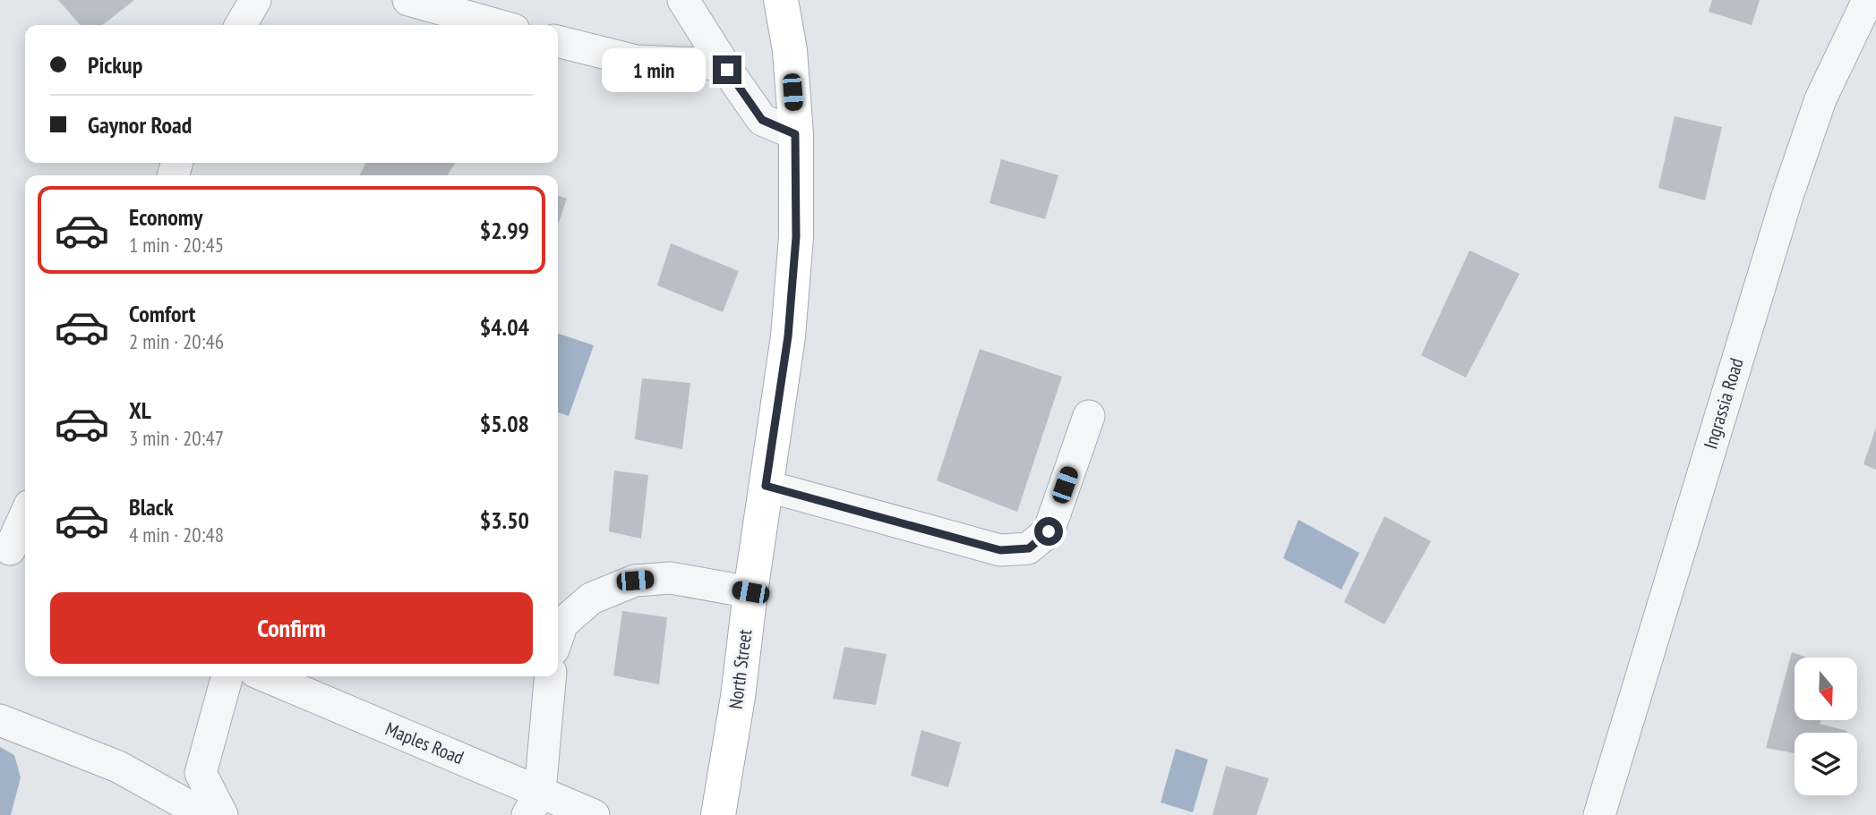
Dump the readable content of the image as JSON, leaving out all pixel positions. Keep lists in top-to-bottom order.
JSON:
{
  "streets": {
    "main road": ["North Street"],
    "street": ["Ingrassia Road", "Maples Road"]
  },
  "north": "bottom",
  "page": {
    "banner": ["Pickup", "Gaynor Road"],
    "bubble": "1 min",
    "list": [
      {
        "name": "Economy",
        "note": "1 min · 20:45",
        "value": "$2.99"
      },
      {
        "name": "Comfort",
        "note": "2 min · 20:46",
        "value": "$4.04"
      },
      {
        "name": "XL",
        "note": "3 min · 20:47",
        "value": "$5.08"
      },
      {
        "name": "Black",
        "note": "4 min · 20:48",
        "value": "$3.50"
      }
    ],
    "buttons": "Confirm"
  }
}
